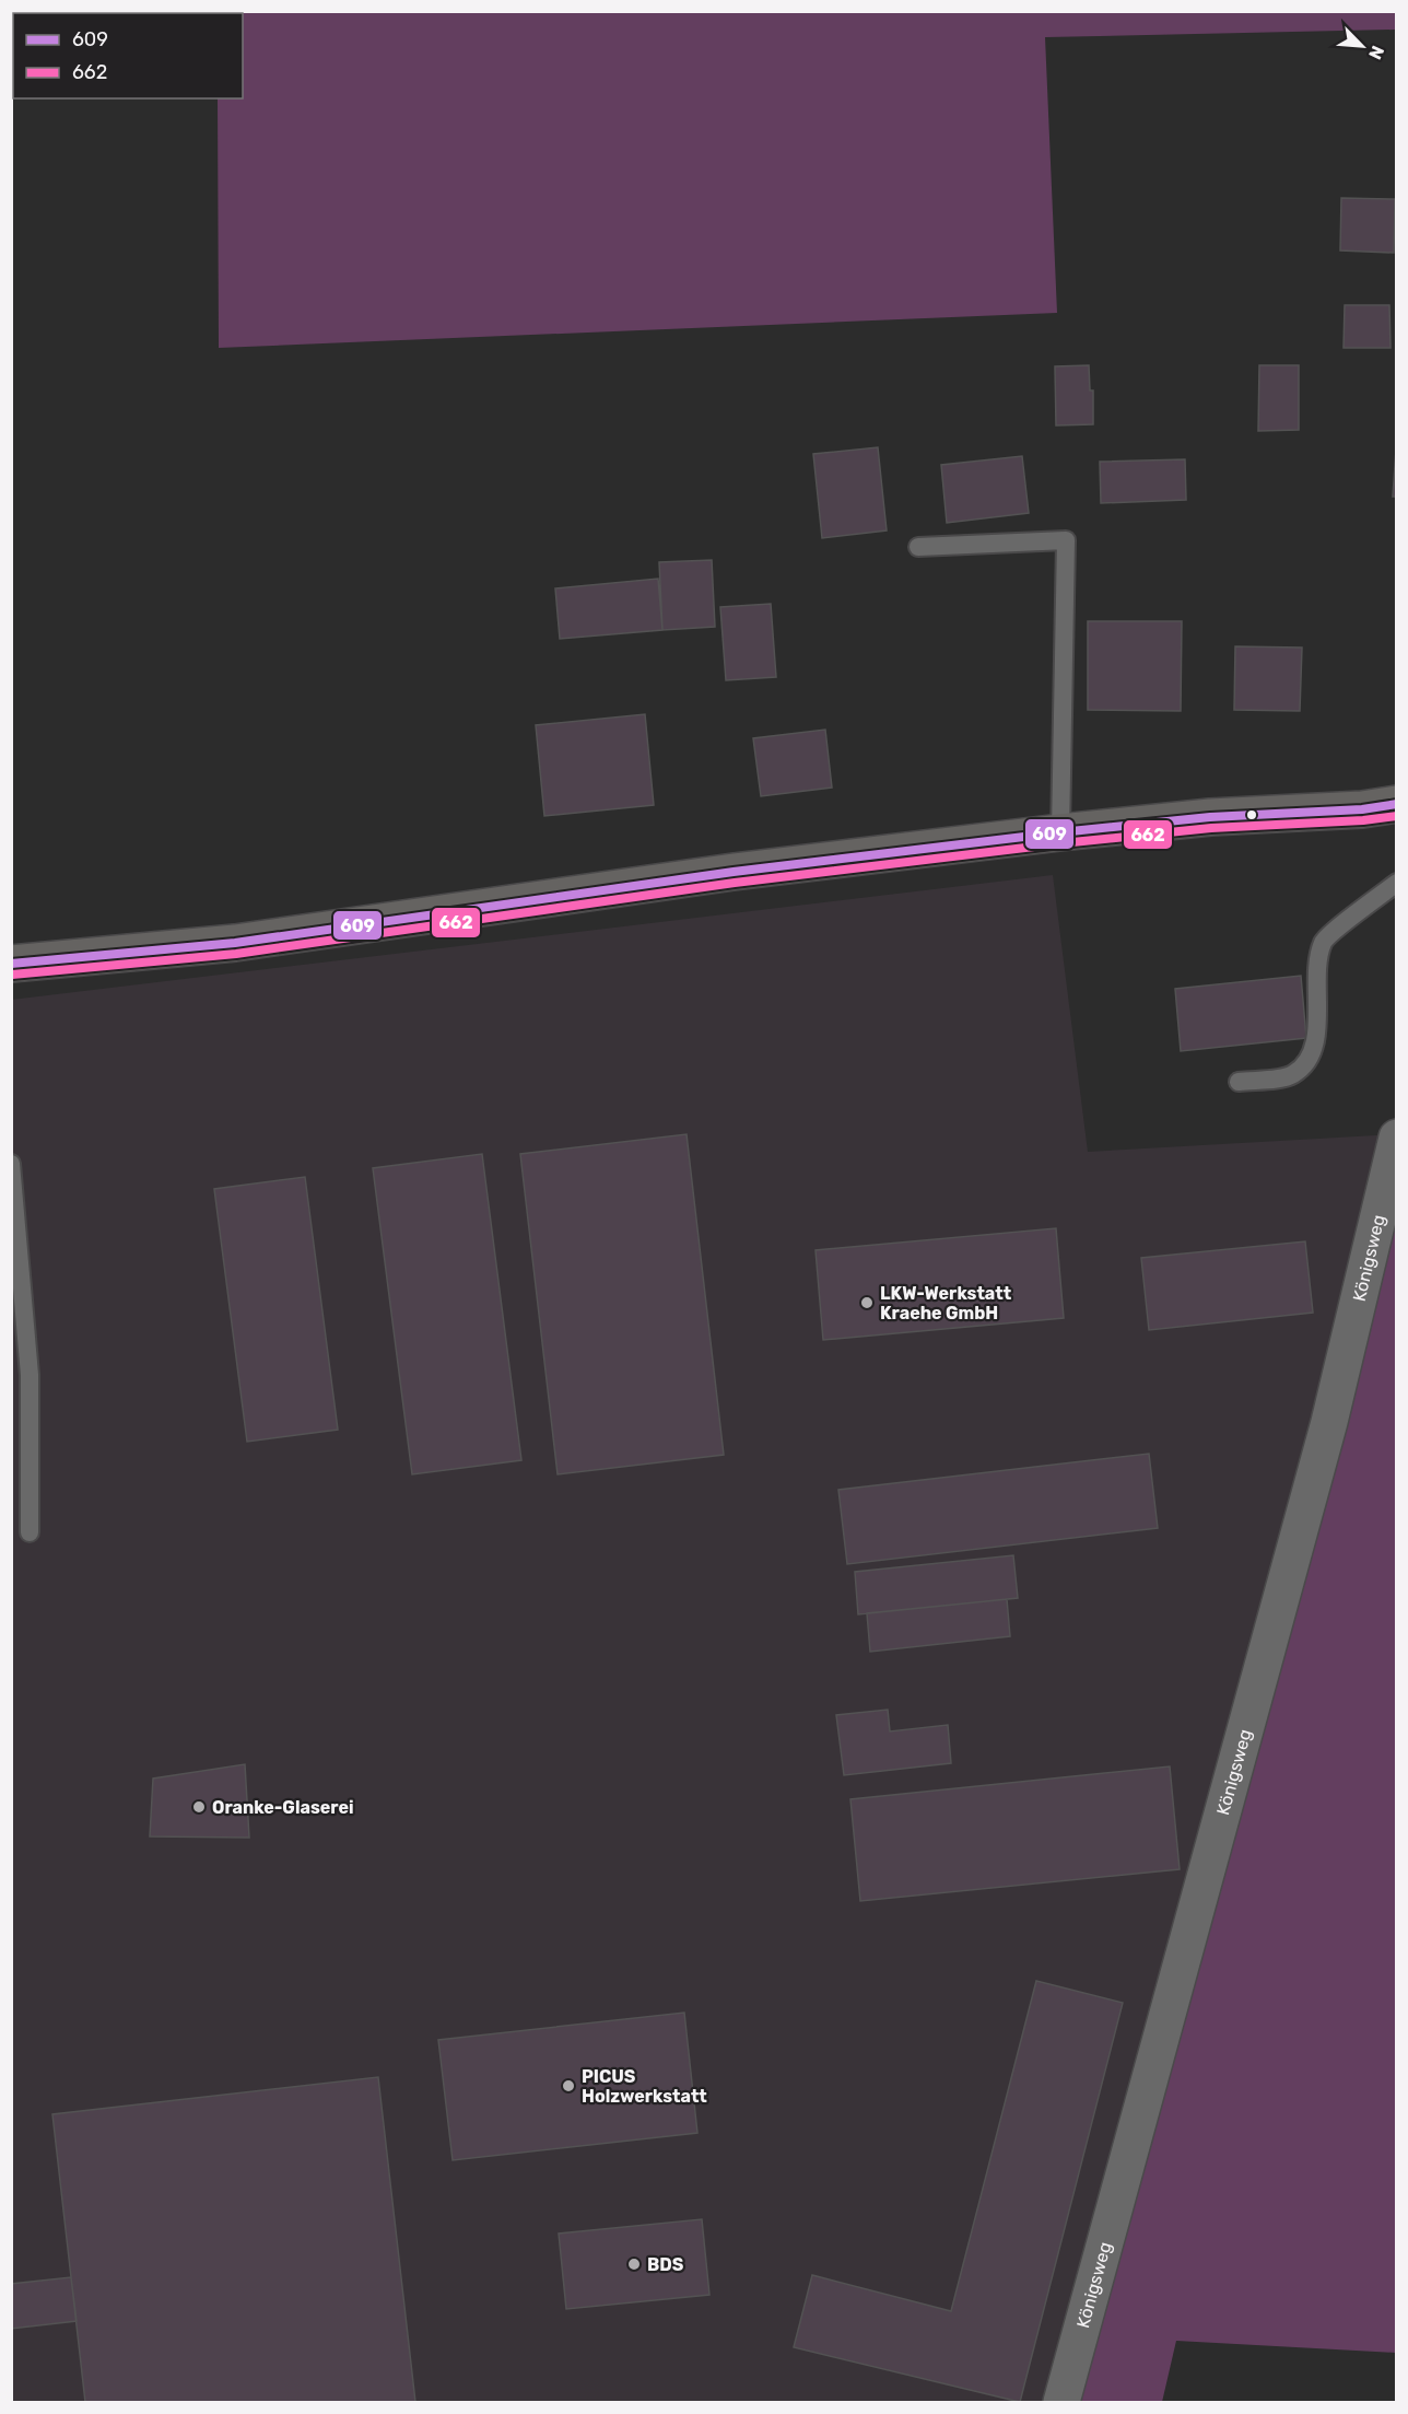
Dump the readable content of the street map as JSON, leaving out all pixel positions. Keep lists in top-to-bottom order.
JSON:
{
  "streets": {
    "street": ["Königsweg"]
  },
  "places": [
    "LKW-Werkstatt Kraehe GmbH",
    "Oranke-Glaserei",
    "PICUS Holzwerkstatt",
    "BDS"
  ],
  "lines": ["transit line 609", "transit line 662"],
  "legend": ["609", "662"],
  "north": "bottom right"
}
